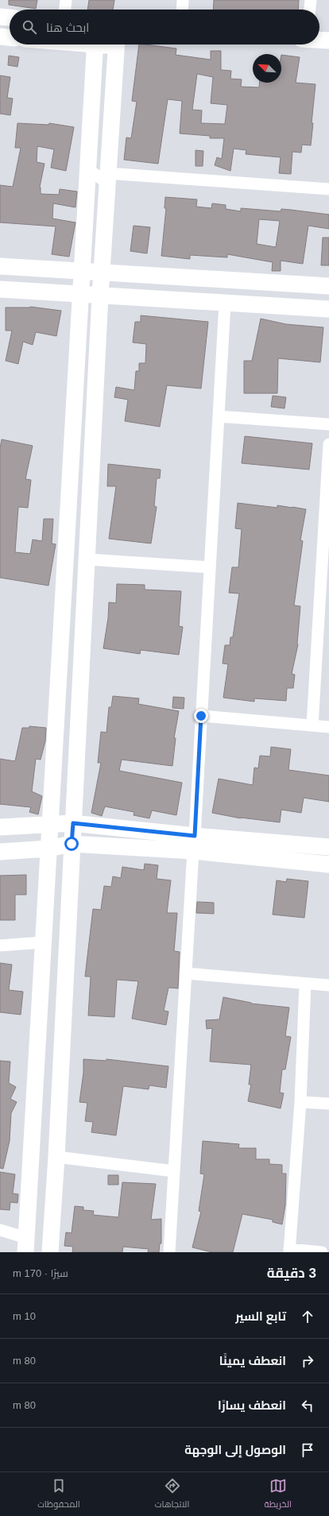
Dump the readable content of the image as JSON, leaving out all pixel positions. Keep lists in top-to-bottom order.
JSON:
{
  "north": "top left",
  "page": {
    "search": "ابحث هنا",
    "heading": ["3 دقيقة", "سيرًا · 170 m"],
    "list": [
      ["تابع السير", "10 m"],
      ["انعطف يمينًا", "80 m"],
      ["انعطف يسارًا", "80 m"],
      "الوصول إلى الوجهة"
    ],
    "nav": ["الخريطة", "الاتجاهات", "المحفوظات"]
  }
}
